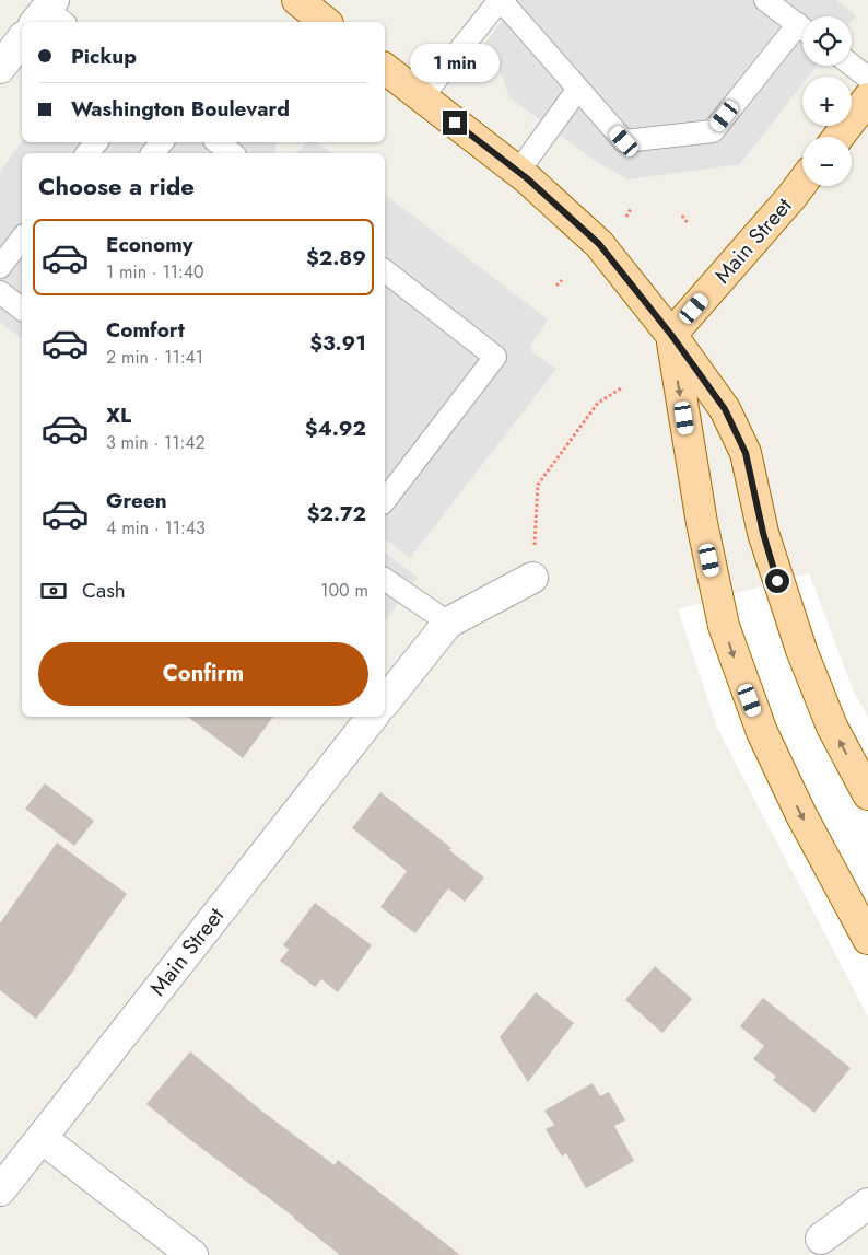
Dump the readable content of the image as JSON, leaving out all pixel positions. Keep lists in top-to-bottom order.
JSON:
{
  "streets": {
    "main road": ["Main Street"]
  },
  "page": {
    "map_buttons": ["+", "−"],
    "banner": ["Pickup", "Washington Boulevard"],
    "bubble": "1 min",
    "heading": "Choose a ride",
    "list": [
      {
        "name": "Economy",
        "note": "1 min · 11:40",
        "value": "$2.89"
      },
      {
        "name": "Comfort",
        "note": "2 min · 11:41",
        "value": "$3.91"
      },
      {
        "name": "XL",
        "note": "3 min · 11:42",
        "value": "$4.92"
      },
      {
        "name": "Green",
        "note": "4 min · 11:43",
        "value": "$2.72"
      }
    ],
    "pay": ["Cash", "100 m"],
    "buttons": "Confirm"
  }
}
